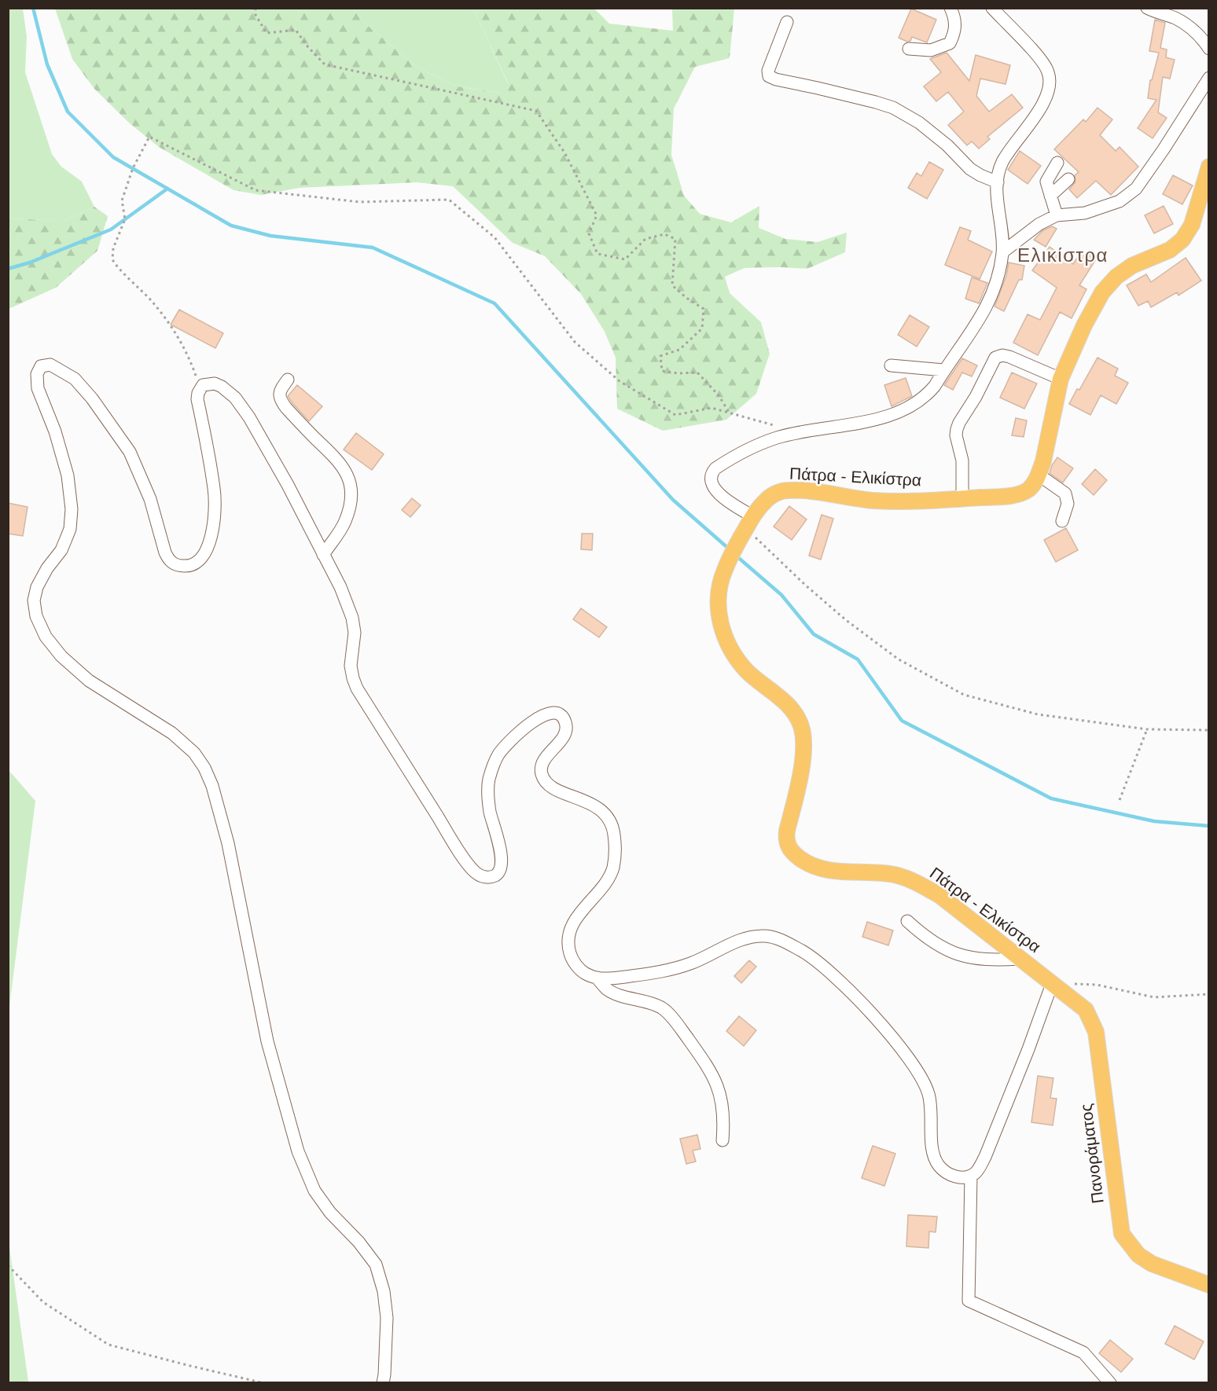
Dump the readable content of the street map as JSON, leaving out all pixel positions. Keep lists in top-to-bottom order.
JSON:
{
  "streets": {
    "main road": ["Πάτρα - Ελικίστρα", "Πανοράματος"]
  },
  "crossings": [
    ["Πάτρα - Ελικίστρα", "Πανοράματος"]
  ],
  "districts": ["Ελικίστρα"]
}
